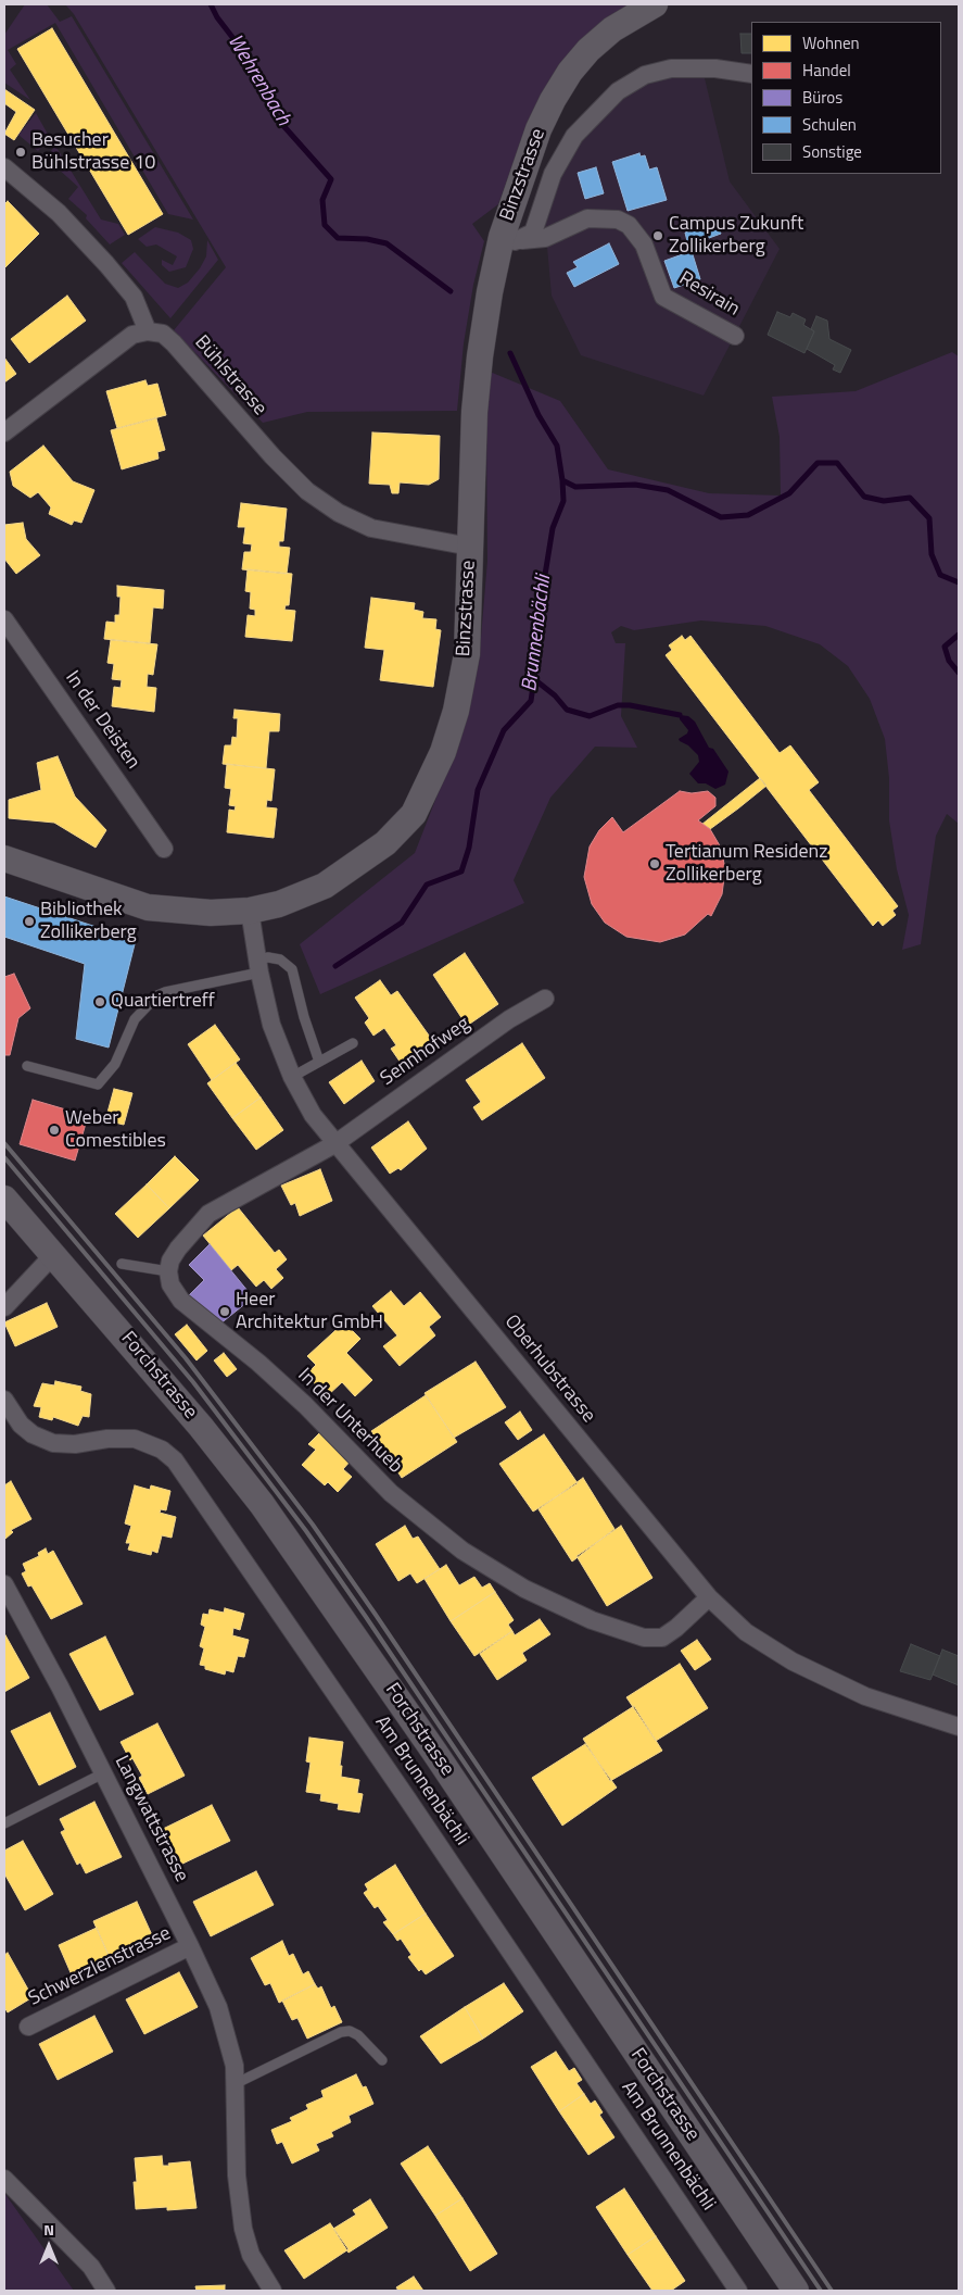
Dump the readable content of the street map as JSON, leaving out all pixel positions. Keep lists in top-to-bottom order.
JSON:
{
  "streets": {
    "main road": ["Binzstrasse", "Forchstrasse"],
    "street": [
      "Resirain",
      "Bühlstrasse",
      "In der Deisten",
      "Sennhofweg",
      "Oberhubstrasse",
      "In der Unterhueb",
      "Am Brunnenbächli",
      "Langwattstrasse",
      "Schwerzlenstrasse"
    ]
  },
  "crossings": [
    ["Binzstrasse", "Resirain"],
    ["Binzstrasse", "Bühlstrasse"],
    ["Binzstrasse", "Oberhubstrasse"],
    ["Sennhofweg", "Oberhubstrasse"],
    ["Oberhubstrasse", "In der Unterhueb"],
    ["Langwattstrasse", "Schwerzlenstrasse"]
  ],
  "water": ["Wehrenbach", "Brunnenbächli"],
  "places": [
    "Besucher Bühlstrasse 10",
    "Campus Zukunft Zollikerberg",
    "Tertianum Residenz Zollikerberg",
    "Bibliothek Zollikerberg",
    "Quartiertreff",
    "Weber Comestibles",
    "Heer Architektur GmbH"
  ],
  "legend": [
    "Wohnen",
    "Handel",
    "Büros",
    "Schulen",
    "Sonstige"
  ],
  "north": "top"
}
